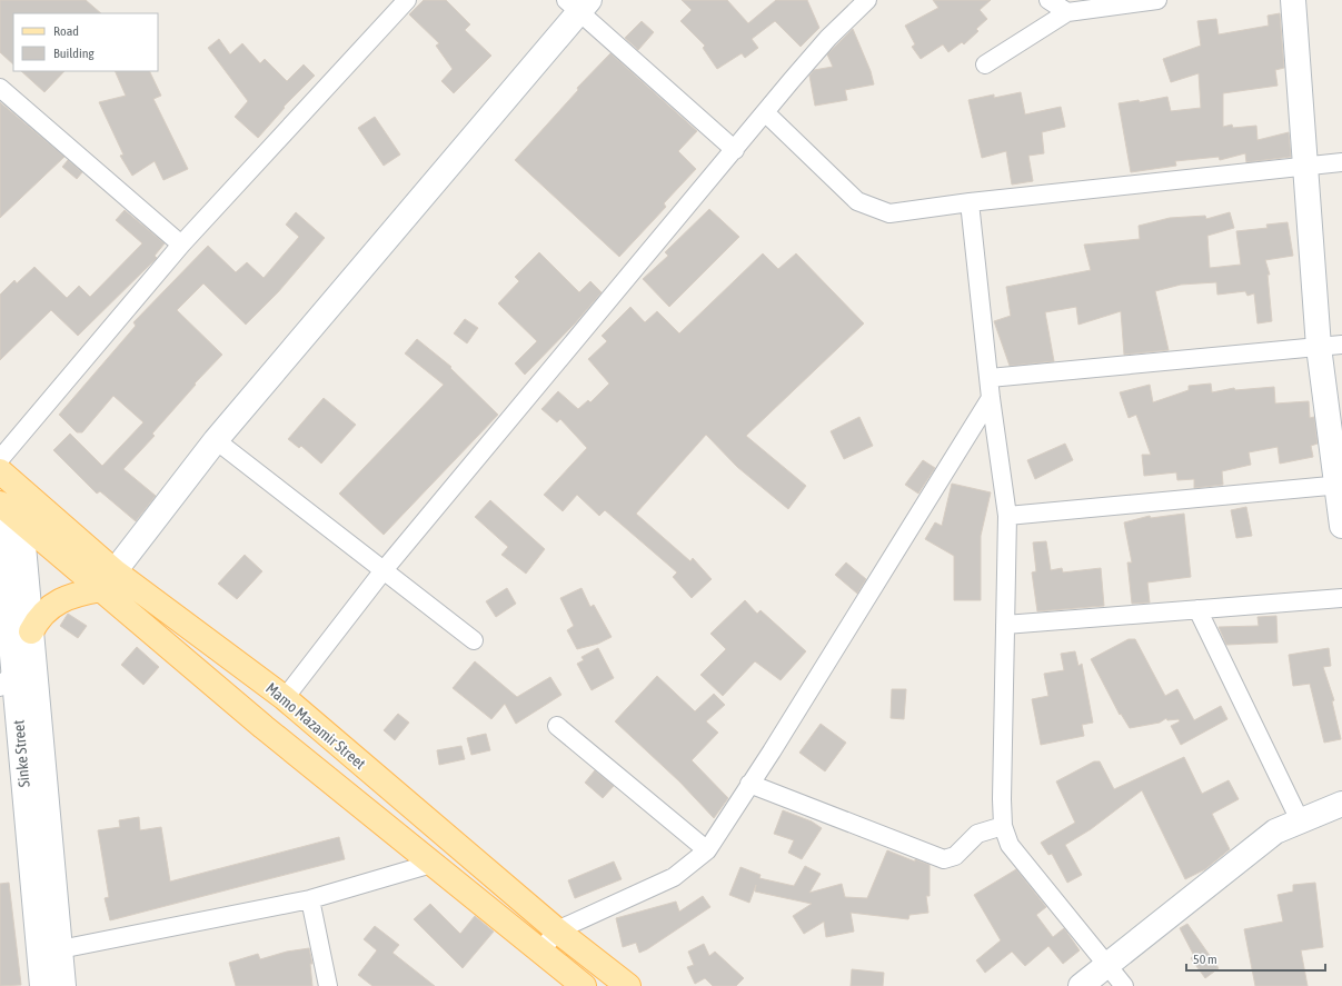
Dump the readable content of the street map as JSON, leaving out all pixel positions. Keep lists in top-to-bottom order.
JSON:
{
  "streets": {
    "main road": ["Mamo Mazamir Street"],
    "street": ["Sinke Street"]
  },
  "crossings": [
    ["Mamo Mazamir Street", "Sinke Street"]
  ],
  "legend": ["Road", "Building"],
  "scale_bar": "50 m"
}
